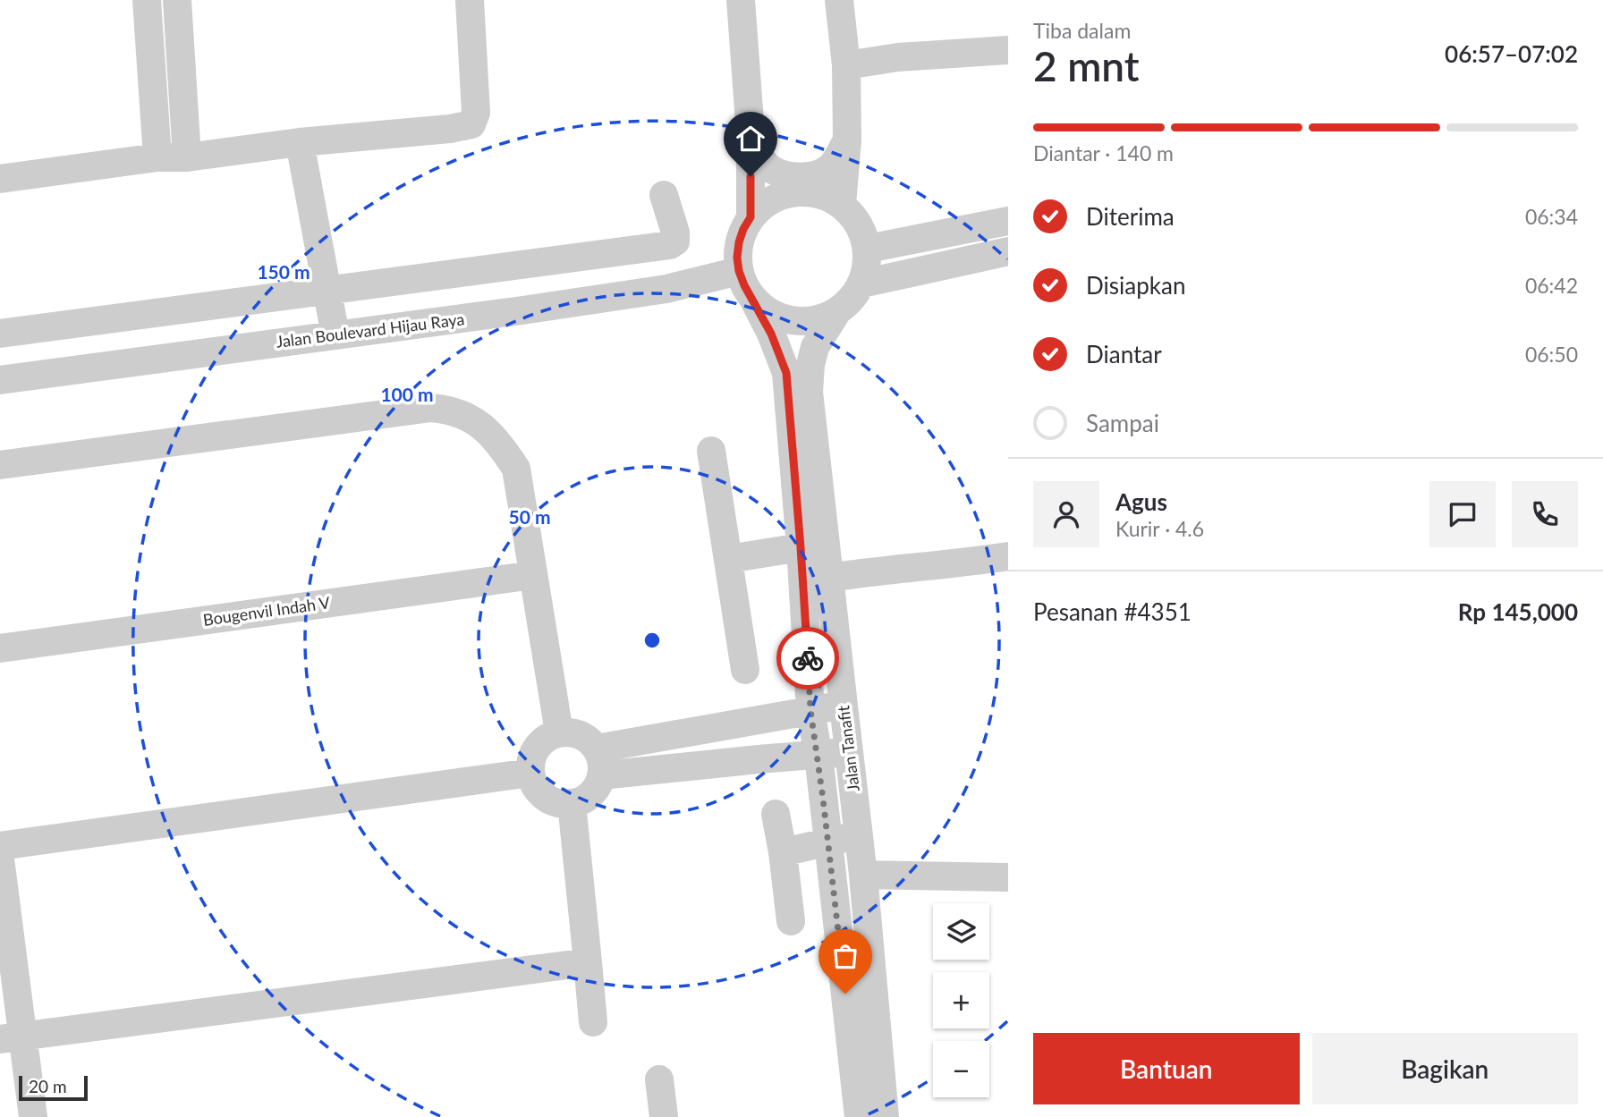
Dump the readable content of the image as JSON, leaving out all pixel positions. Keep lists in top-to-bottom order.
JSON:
{
  "streets": {
    "street": ["Jalan Boulevard Hijau Raya", "Bougenvil Indah V", "Jalan Tanafit"]
  },
  "crossings": [
    ["Jalan Boulevard Hijau Raya", "Jalan Tanafit"]
  ],
  "scale_bar": "20 m",
  "page": {
    "heading": ["2 mnt", "Tiba dalam", "06:57–07:02"],
    "panel": [
      "Agus",
      "Kurir · 4.6",
      "Pesanan #4351",
      "Rp 145,000"
    ],
    "bar": "Diantar · 140 m",
    "list": [
      ["Diterima", "06:34"],
      ["Disiapkan", "06:42"],
      ["Diantar", "06:50"],
      "Sampai"
    ],
    "map_buttons": ["+", "−"],
    "buttons": ["Bantuan", "Bagikan"],
    "scale": "20 m"
  },
  "rings": ["150 m", "100 m", "50 m"]
}
